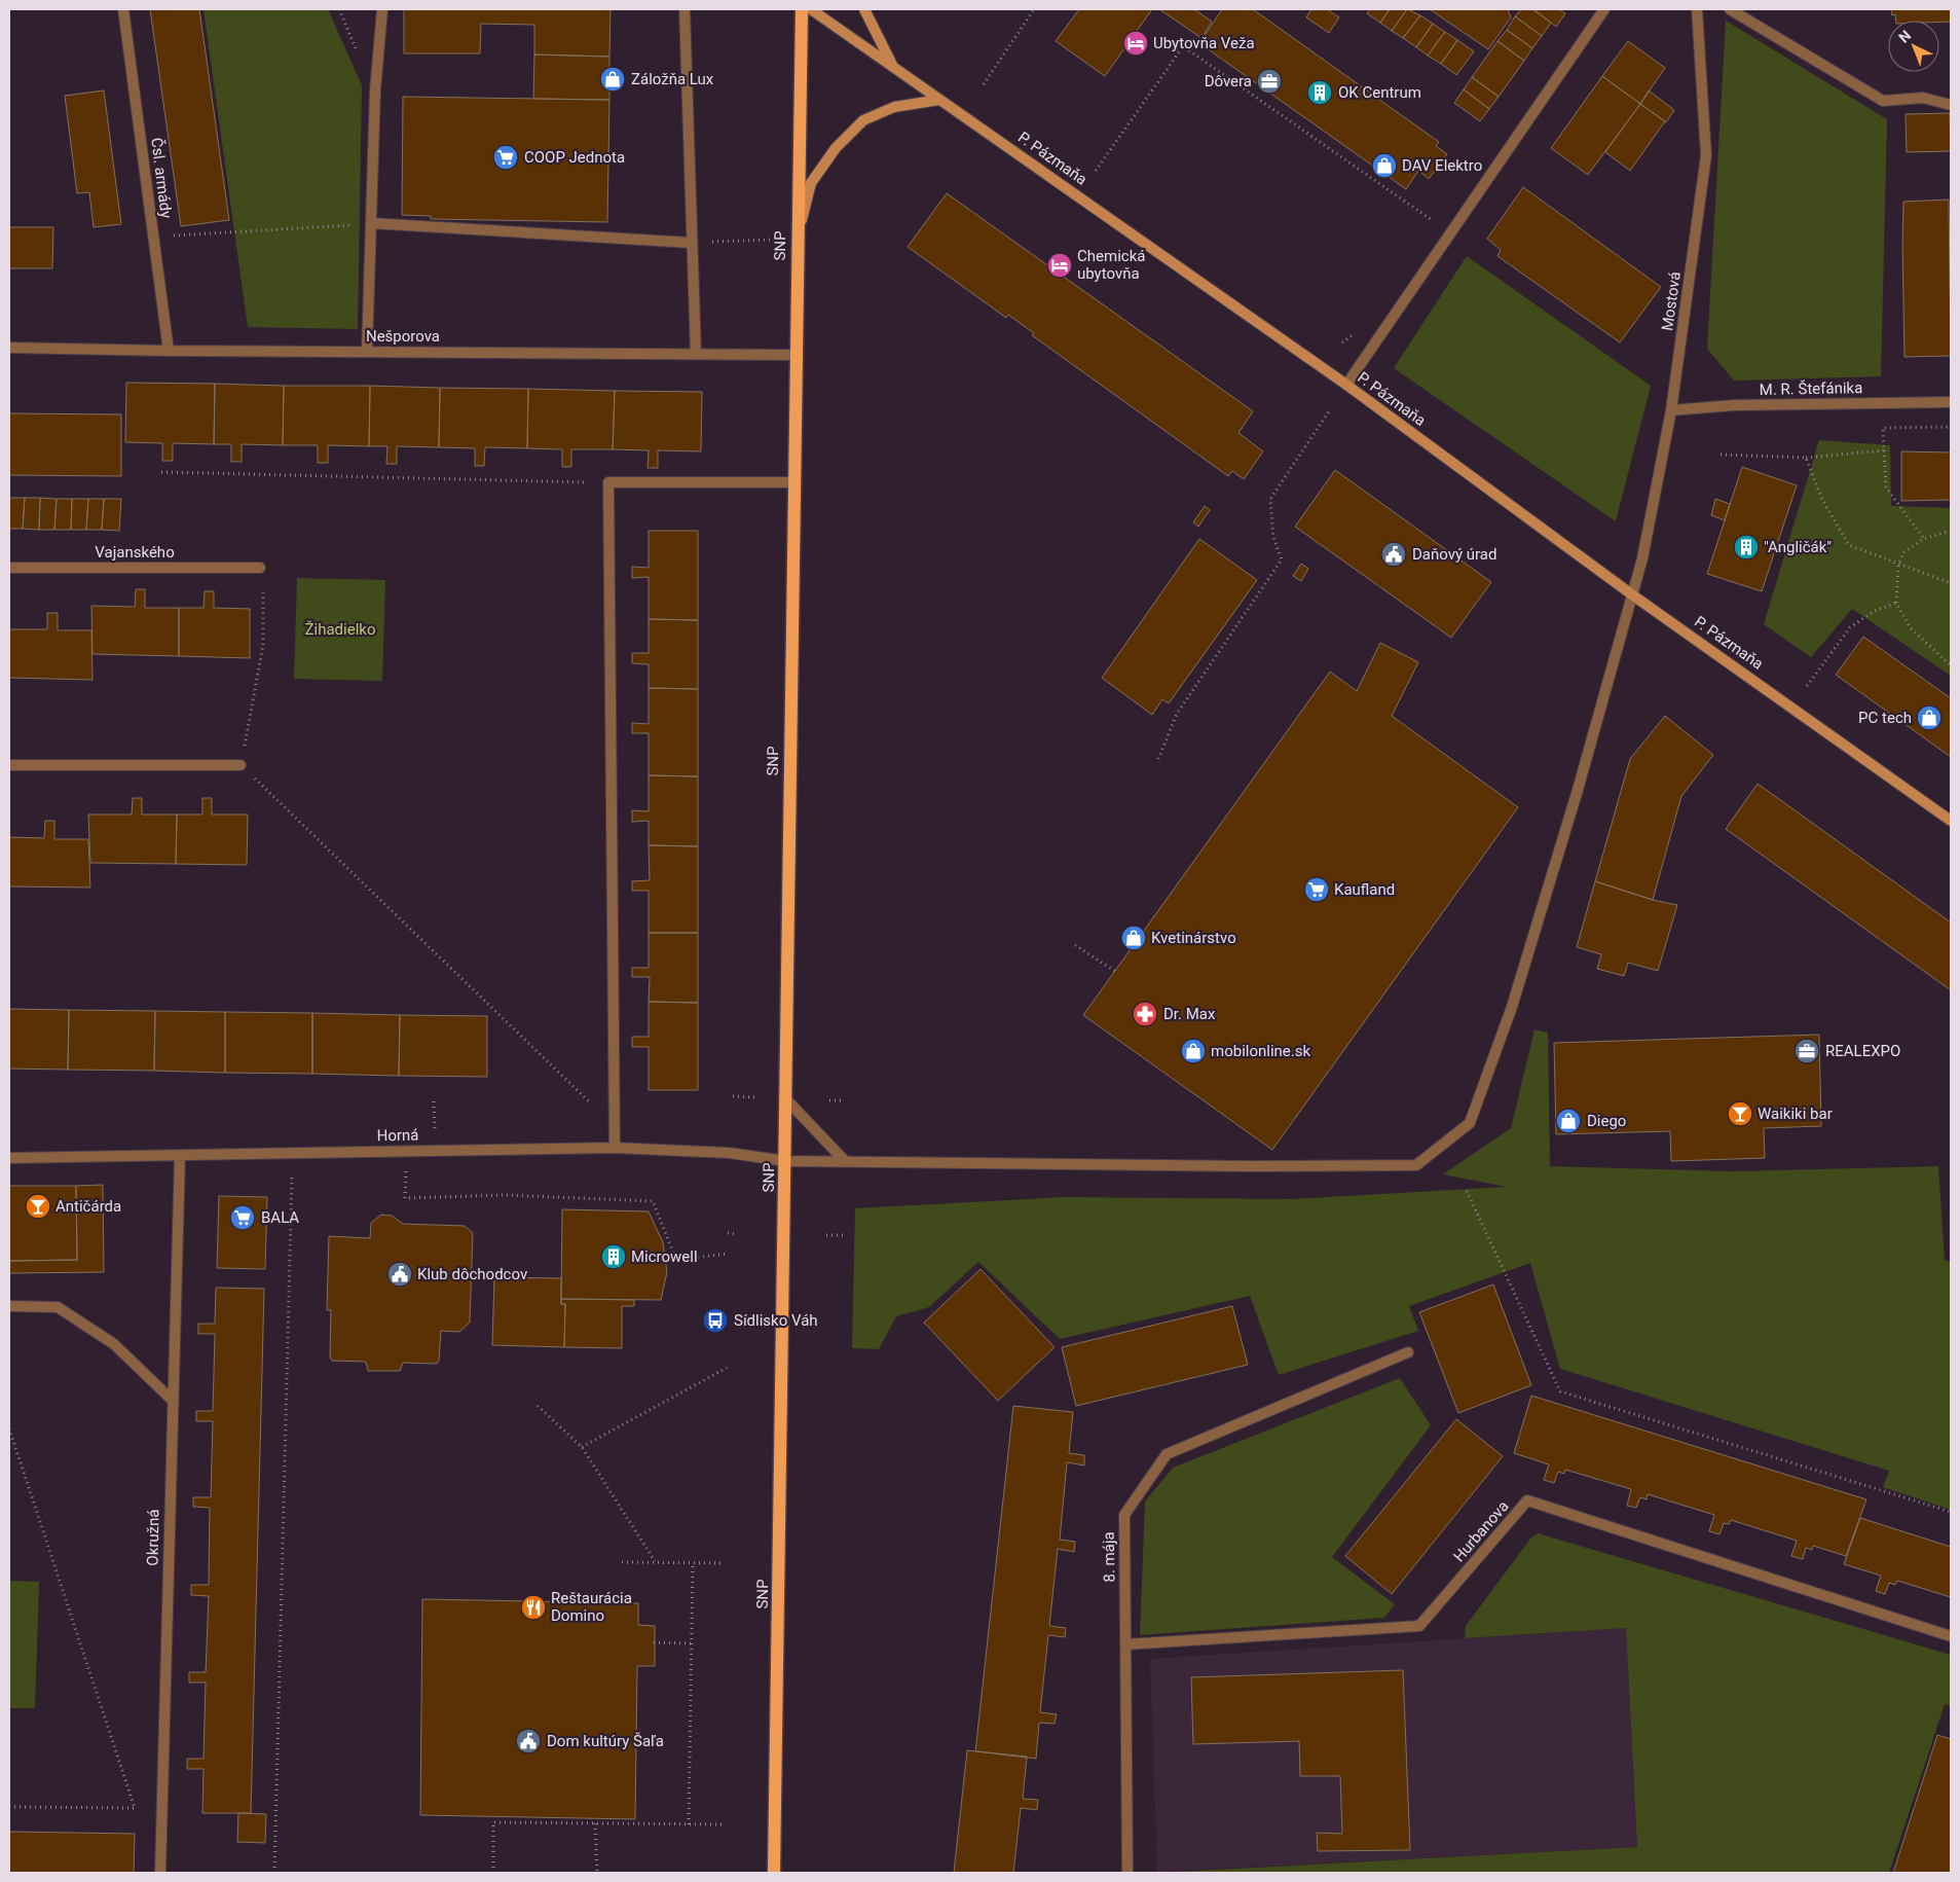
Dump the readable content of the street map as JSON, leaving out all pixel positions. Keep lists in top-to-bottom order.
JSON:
{
  "streets": {
    "main road": ["P. Pázmaňa", "SNP"],
    "street": [
      "Čsl. armády",
      "Mostová",
      "Nešporova",
      "M. R. Štefánika",
      "Vajanského",
      "Horná",
      "Hurbanova",
      "Okružná",
      "8. mája"
    ]
  },
  "crossings": [
    ["P. Pázmaňa", "Mostová"],
    ["Čsl. armády", "Nešporova"],
    ["SNP", "Nešporova"],
    ["SNP", "Horná"],
    ["Mostová", "M. R. Štefánika"],
    ["Mostová", "Horná"],
    ["Horná", "Okružná"],
    ["Hurbanova", "8. mája"]
  ],
  "parks": ["Žihadielko"],
  "places": {
    "hotel": ["Ubytovňa Veža", "Chemická ubytovňa"],
    "shop": [
      "Záložňa Lux",
      "DAV Elektro",
      "PC tech",
      "Kvetinárstvo",
      "mobilonline.sk",
      "Diego"
    ],
    "office": ["Dôvera", "REALEXPO"],
    "building": ["OK Centrum", "\"Angličák\"", "Microwell"],
    "supermarket": ["COOP Jednota", "Kaufland", "BALA"],
    "public building": ["Daňový úrad", "Klub dôchodcov", "Dom kultúry Šaľa"],
    "pharmacy": ["Dr. Max"],
    "bar": ["Waikiki bar", "Antičárda"],
    "bus stop": ["Sídlisko Váh"],
    "restaurant": ["Reštaurácia Domino"]
  },
  "north": "top left"
}
